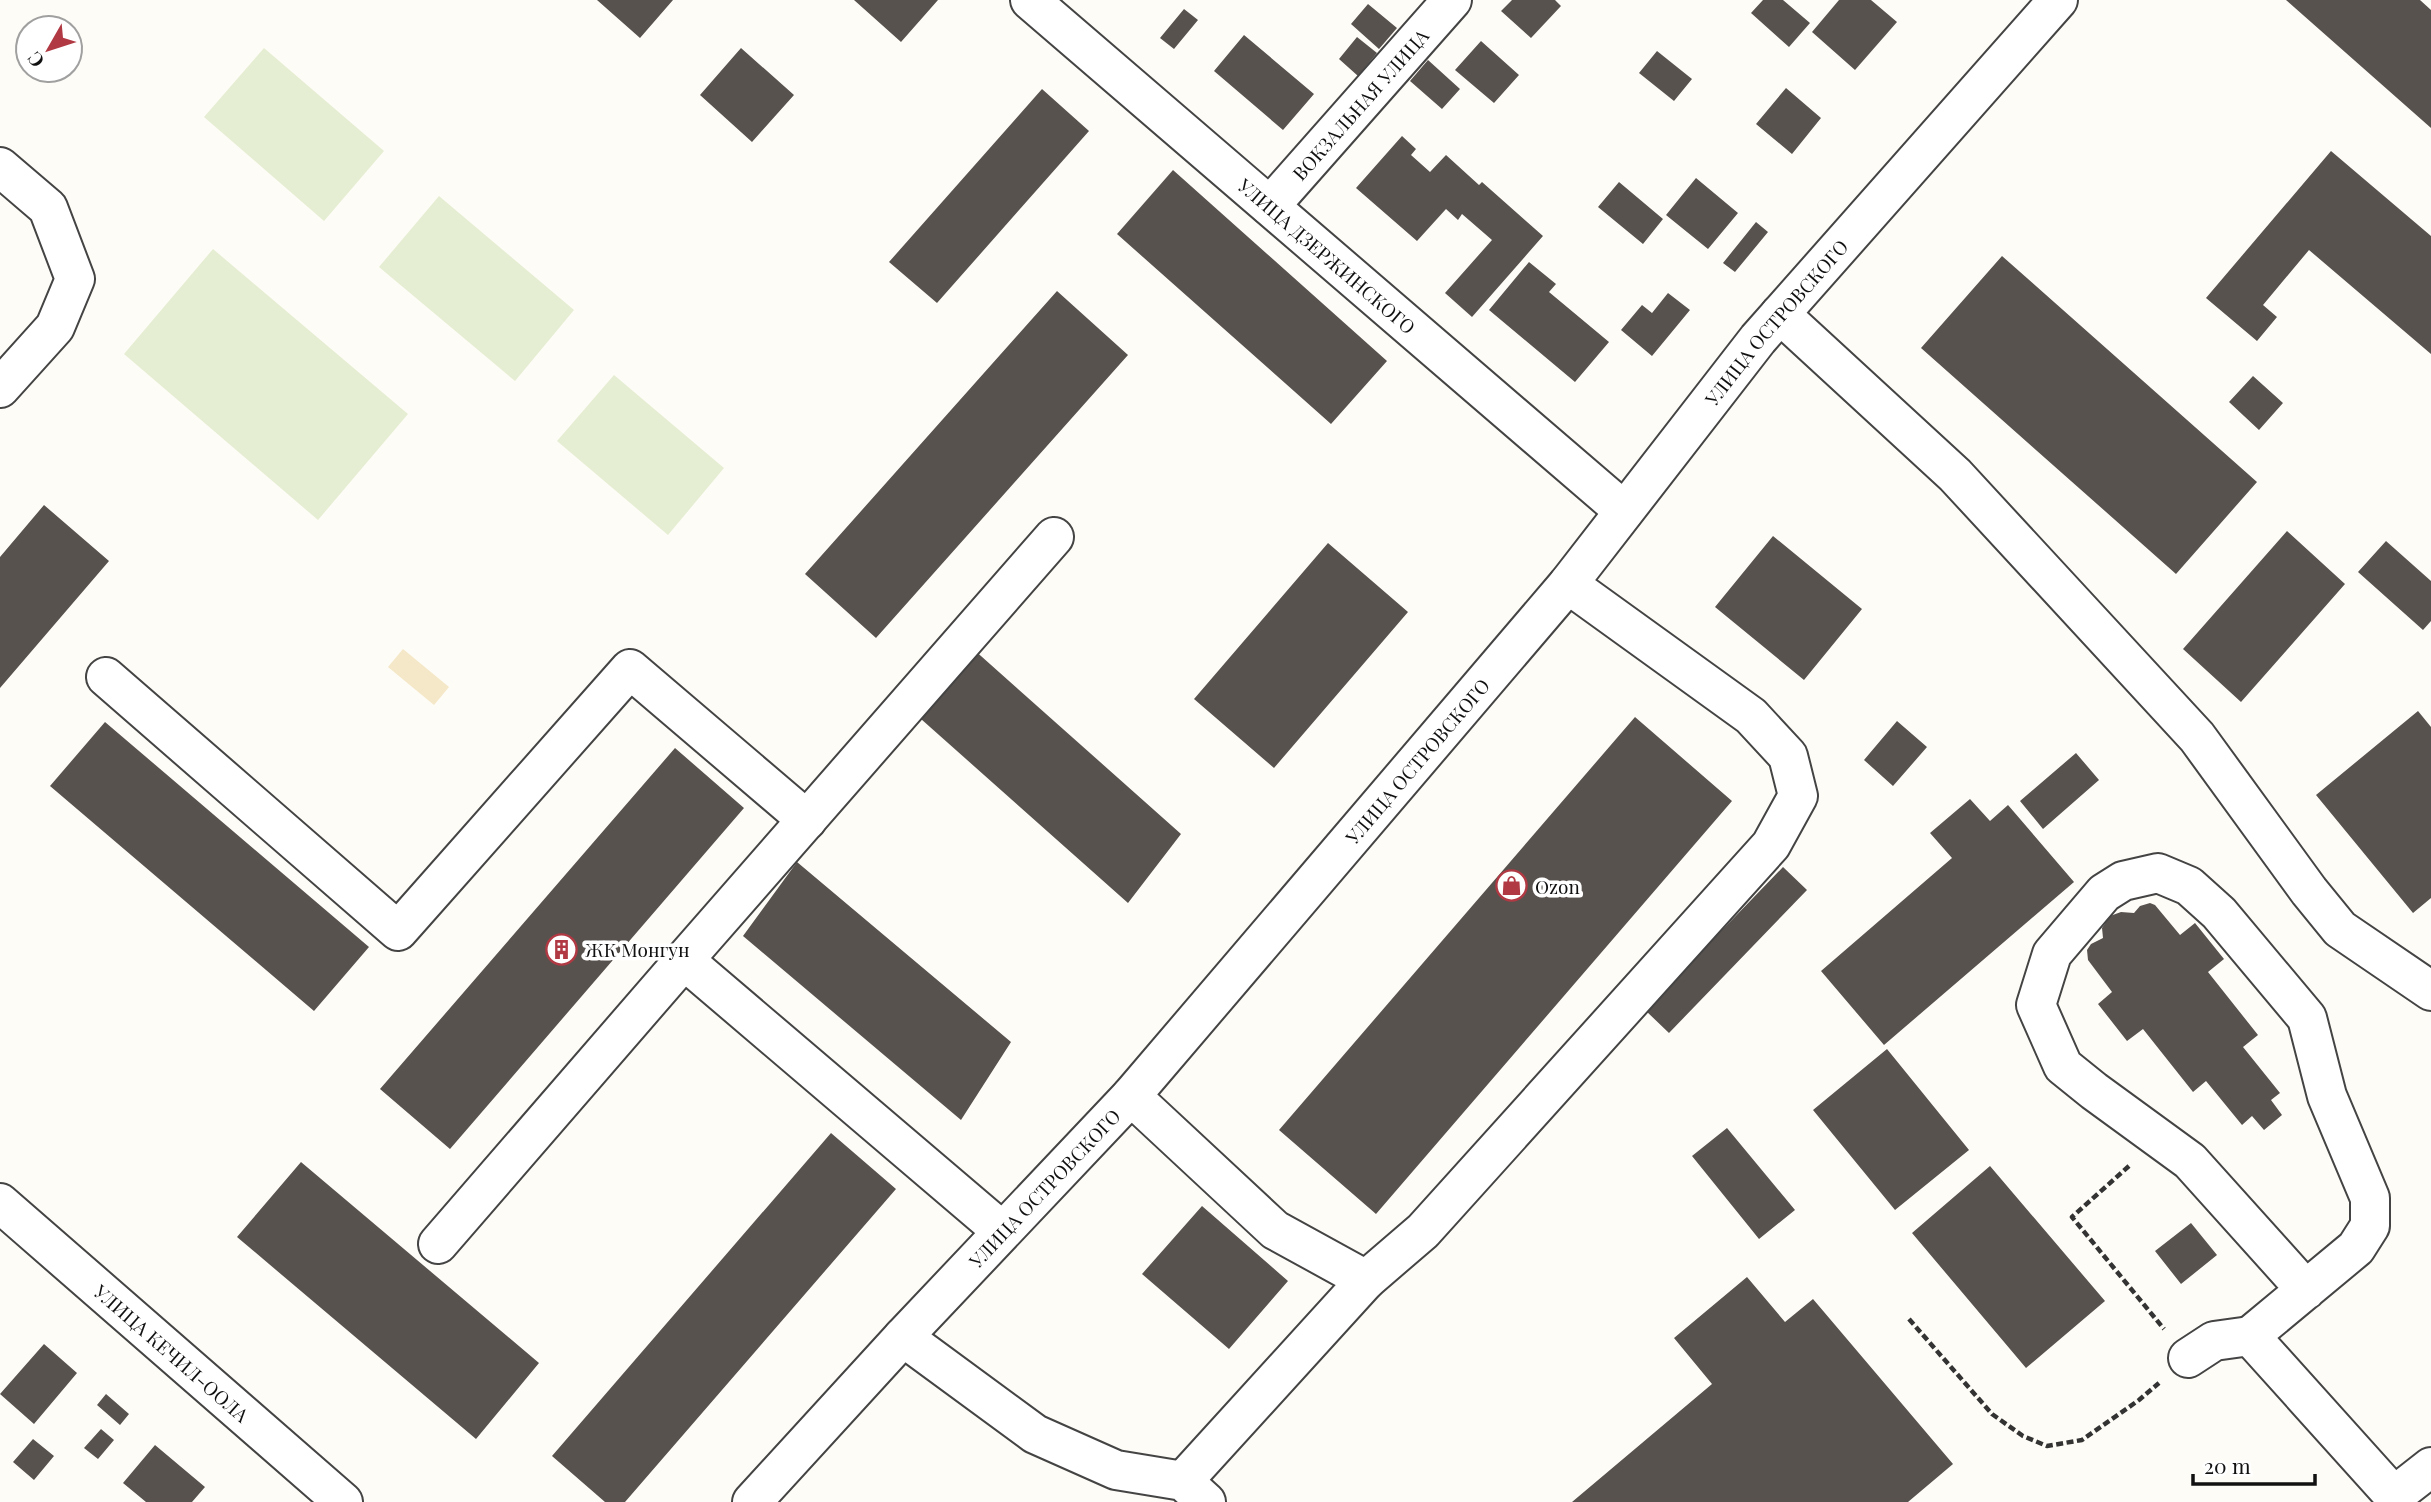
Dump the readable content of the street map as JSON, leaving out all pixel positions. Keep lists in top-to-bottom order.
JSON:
{
  "streets": {
    "street": [
      "ВОКЗАЛЬНАЯ УЛИЦА",
      "УЛИЦА ДЗЕРЖИНСКОГО",
      "УЛИЦА ОСТРОВСКОГО",
      "УЛИЦА КЕЧИЛ-ООЛА"
    ]
  },
  "crossings": [
    ["ВОКЗАЛЬНАЯ УЛИЦА", "УЛИЦА ДЗЕРЖИНСКОГО"],
    ["УЛИЦА ДЗЕРЖИНСКОГО", "УЛИЦА ОСТРОВСКОГО"]
  ],
  "places": {
    "shop": ["Ozon"],
    "building": ["ЖК Монгун"]
  },
  "scale_bar": "20 m",
  "north": "bottom left"
}
